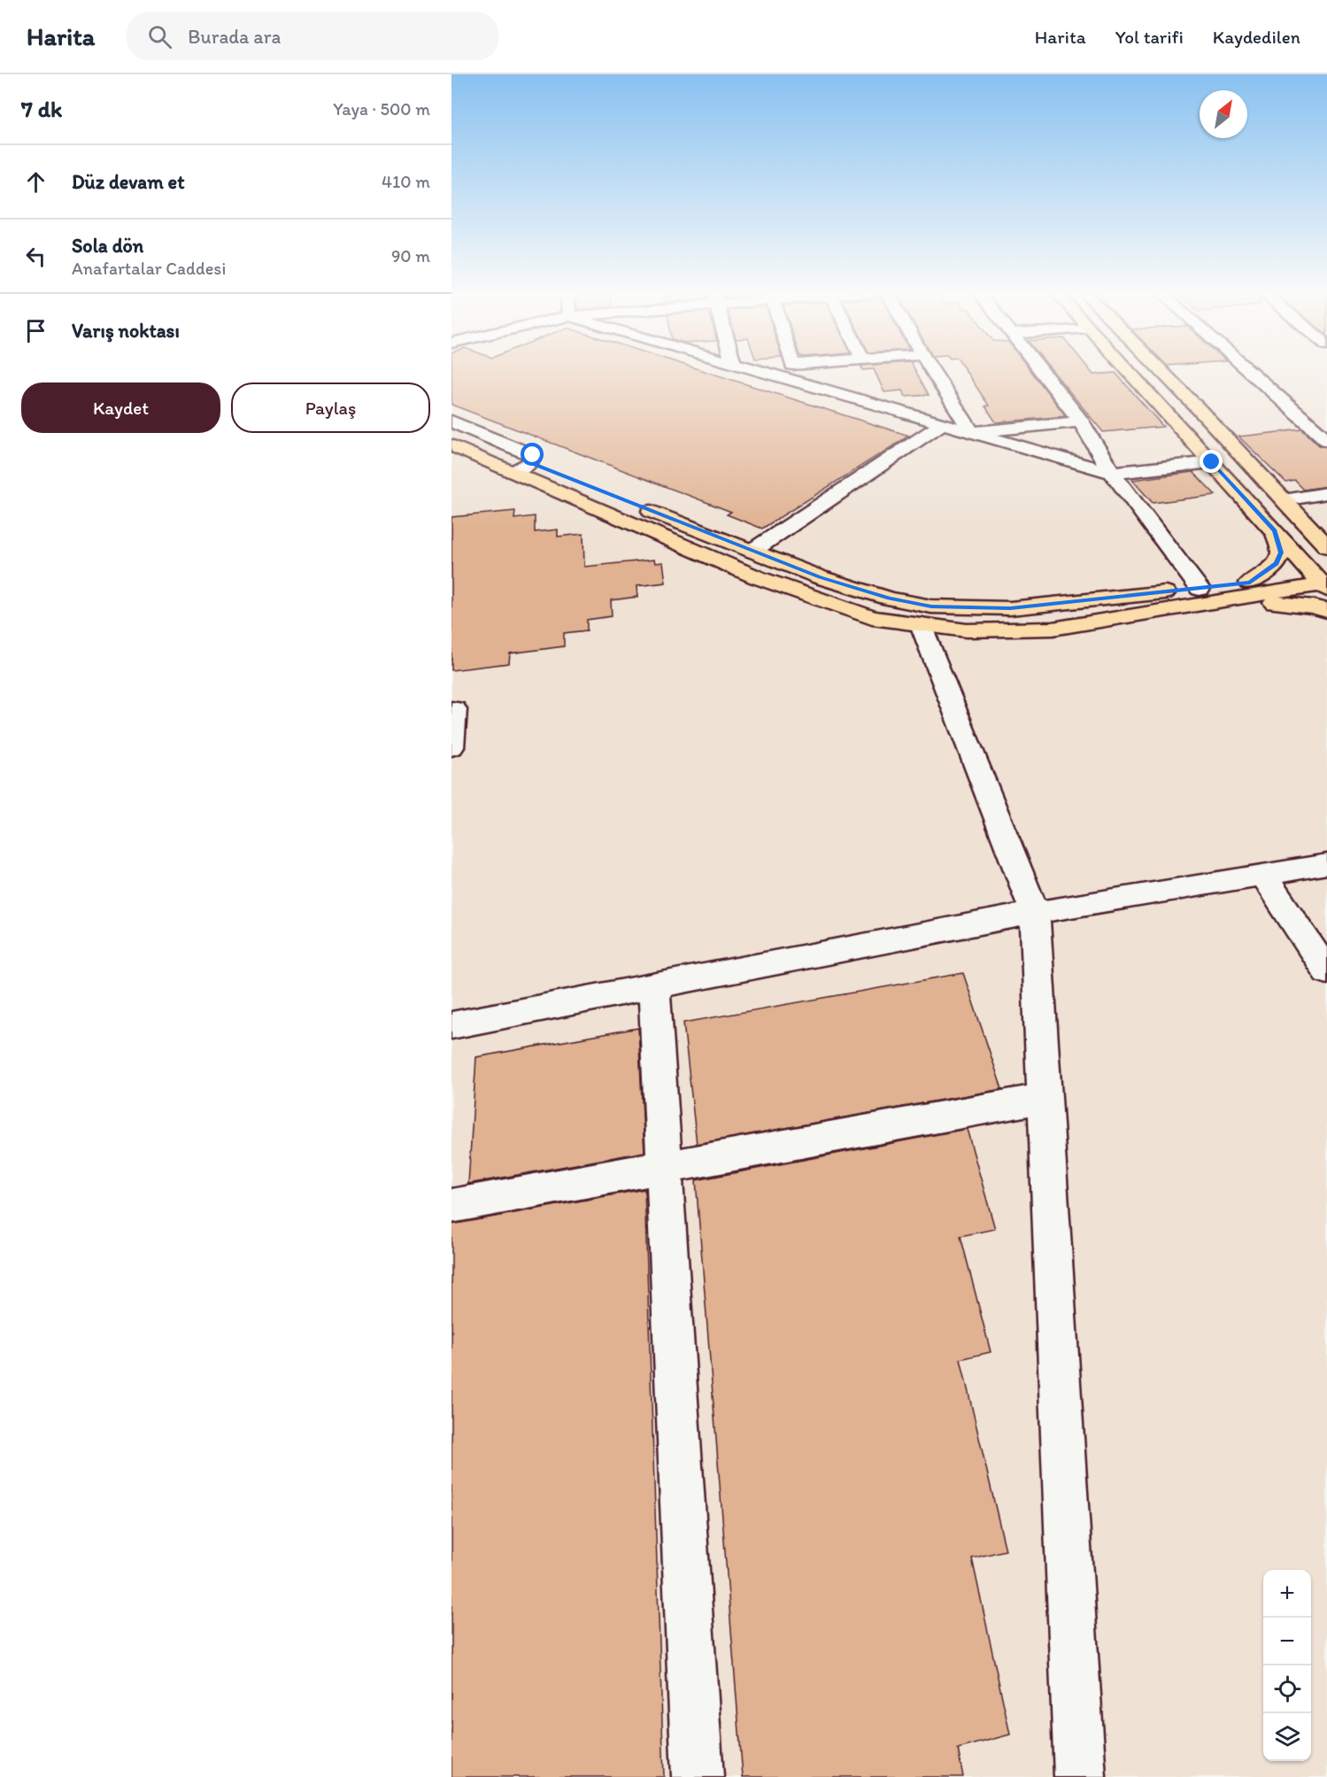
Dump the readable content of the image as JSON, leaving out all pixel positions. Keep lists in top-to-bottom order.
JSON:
{
  "north": "top right",
  "page": {
    "header": "Harita",
    "search": "Burada ara",
    "nav": ["Harita", "Yol tarifi", "Kaydedilen"],
    "heading": ["7 dk", "Yaya · 500 m"],
    "list": [
      ["Düz devam et", "410 m"],
      ["Sola dön", "Anafartalar Caddesi", "90 m"],
      "Varış noktası"
    ],
    "buttons": ["Kaydet", "Paylaş"],
    "map_buttons": ["+", "−"]
  }
}
